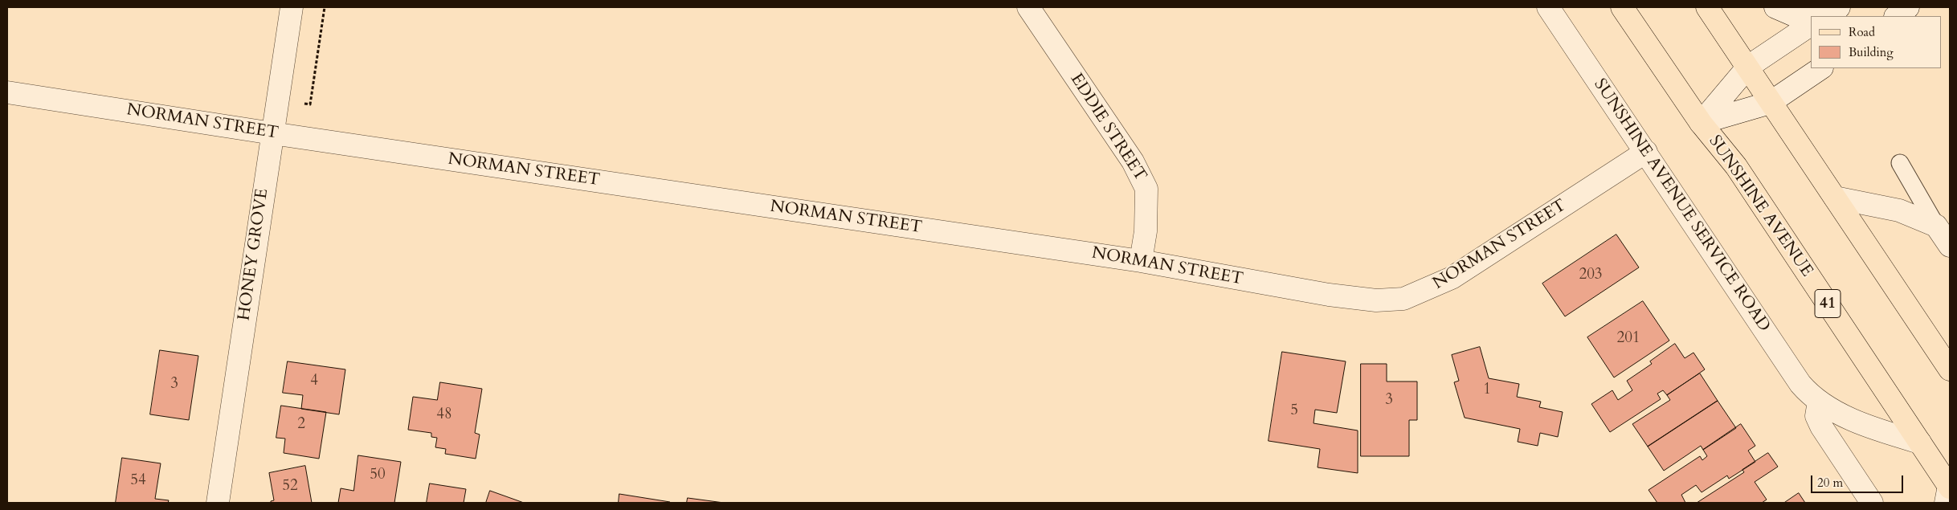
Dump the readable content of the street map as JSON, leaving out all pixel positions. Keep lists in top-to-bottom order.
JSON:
{
  "streets": {
    "main road": ["SUNSHINE AVENUE", "41"],
    "street": [
      "NORMAN STREET",
      "EDDIE STREET",
      "SUNSHINE AVENUE SERVICE ROAD",
      "HONEY GROVE"
    ]
  },
  "crossings": [
    ["NORMAN STREET", "EDDIE STREET"],
    ["NORMAN STREET", "SUNSHINE AVENUE SERVICE ROAD"],
    ["NORMAN STREET", "HONEY GROVE"],
    ["SUNSHINE AVENUE SERVICE ROAD", "SUNSHINE AVENUE"]
  ],
  "house_numbers": [
    "203",
    "201",
    "4",
    "3",
    "1",
    "3",
    "5",
    "48",
    "2",
    "50",
    "54",
    "52"
  ],
  "legend": ["Road", "Building"],
  "scale_bar": "20 m"
}
